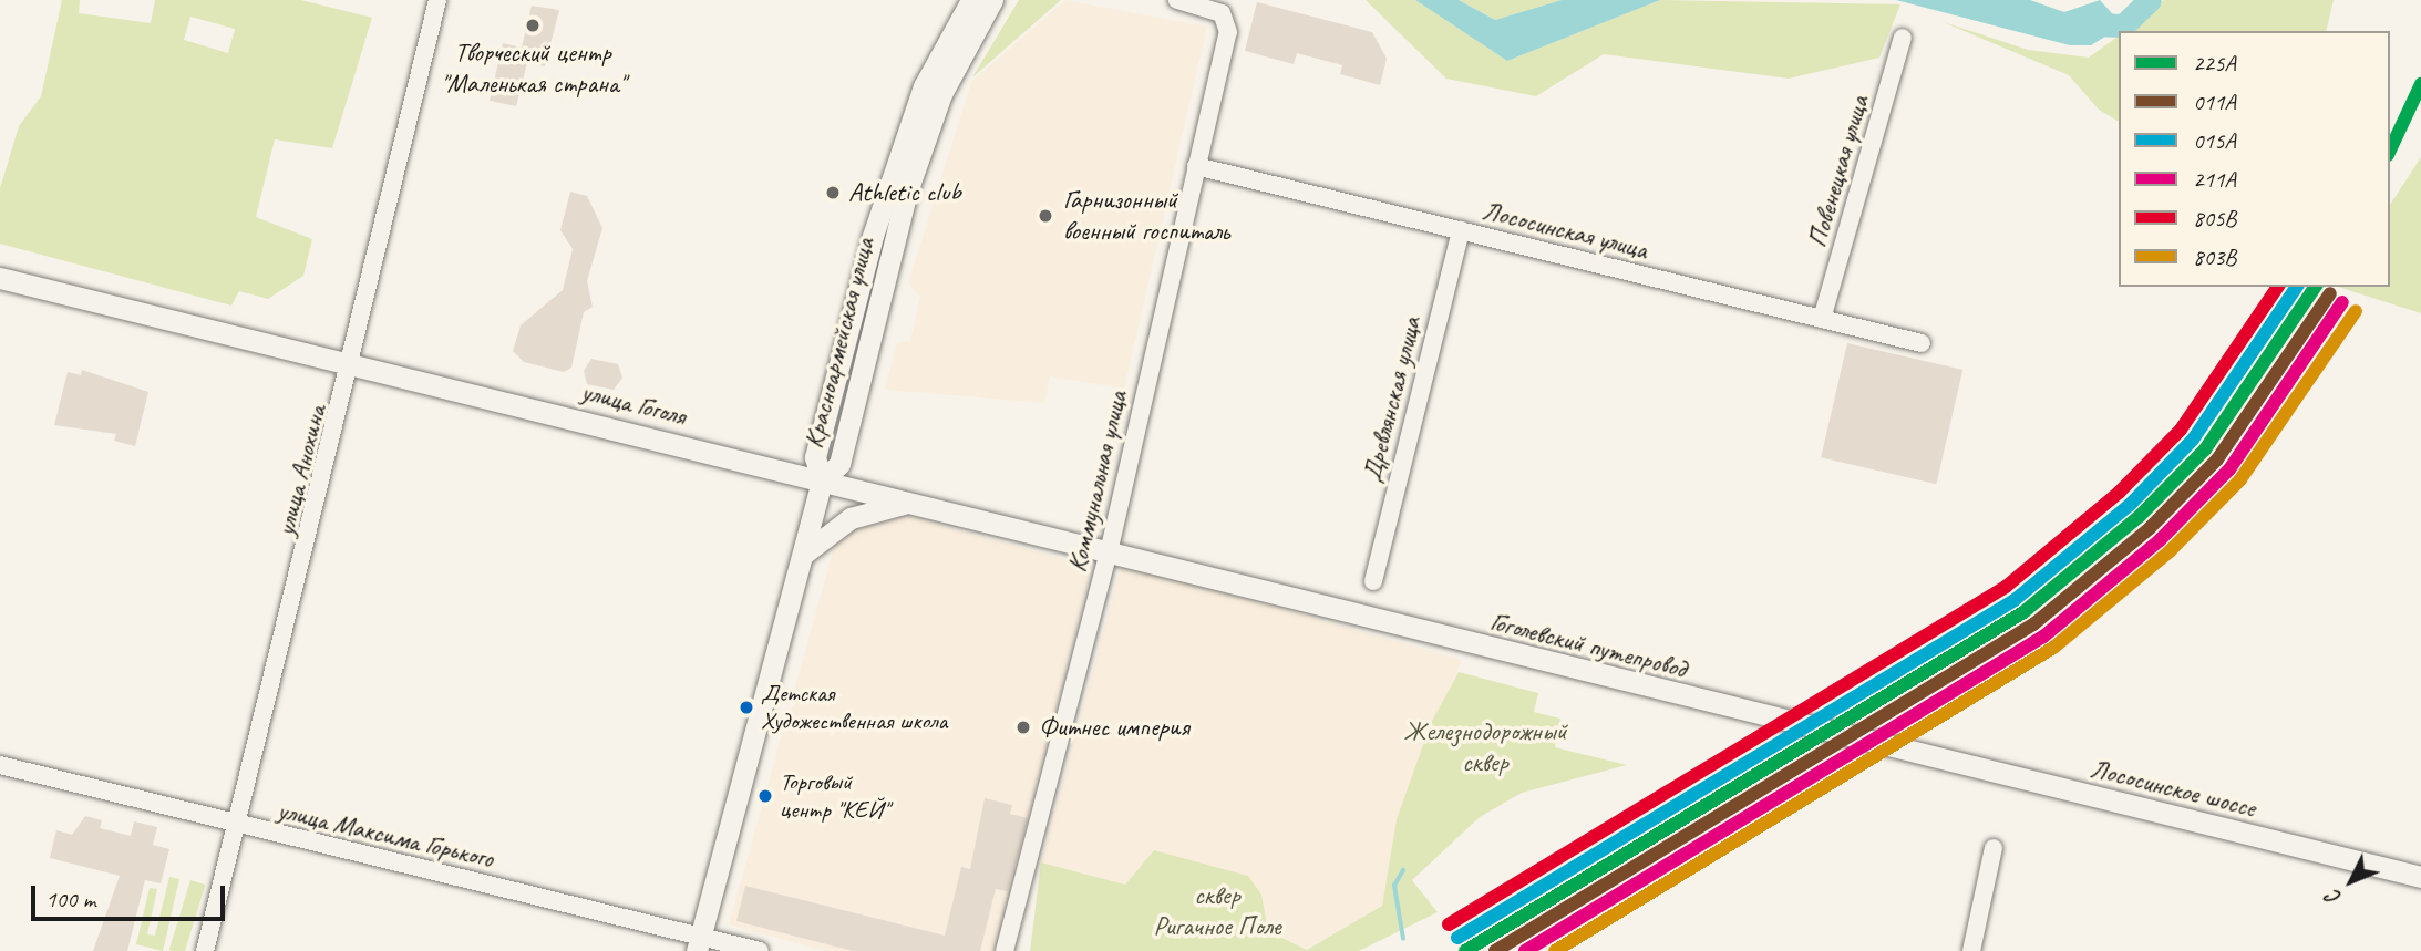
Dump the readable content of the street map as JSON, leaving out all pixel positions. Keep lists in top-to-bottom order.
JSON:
{
  "streets": {
    "main road": [
      "Красноармейская улица",
      "улица Гоголя",
      "Гоголевский путепровод",
      "Лососинское шоссе"
    ],
    "street": [
      "Повенецкая улица",
      "Лососинская улица",
      "Древлянская улица",
      "улица Анохина",
      "Коммунальная улица",
      "улица Максима Горького"
    ]
  },
  "crossings": [
    ["Повенецкая улица", "Лососинская улица"],
    ["Лососинская улица", "Древлянская улица"],
    ["Лососинская улица", "Коммунальная улица"],
    ["Красноармейская улица", "улица Гоголя"],
    ["Красноармейская улица", "улица Максима Горького"],
    ["улица Гоголя", "улица Анохина"],
    ["улица Гоголя", "Коммунальная улица"],
    ["улица Гоголя", "Гоголевский путепровод"],
    ["улица Анохина", "улица Максима Горького"],
    ["Гоголевский путепровод", "Лососинское шоссе"]
  ],
  "parks": ["Железнодорожный сквер", "сквер Ригачное Поле"],
  "places": [
    "Творческий центр \"Маленькая страна\"",
    "Athletic club",
    "Гарнизонный военный госпиталь",
    "Детская Художественная школа",
    "Фитнес империя",
    "Торговый центр \"КЕЙ\""
  ],
  "lines": [
    "transit line 225А",
    "transit line 015А",
    "transit line 805В",
    "transit line 011А",
    "transit line 211А",
    "transit line 803В"
  ],
  "legend": [
    "225А",
    "011А",
    "015А",
    "211А",
    "805В",
    "803В"
  ],
  "scale_bar": "100 m",
  "north": "bottom left"
}
